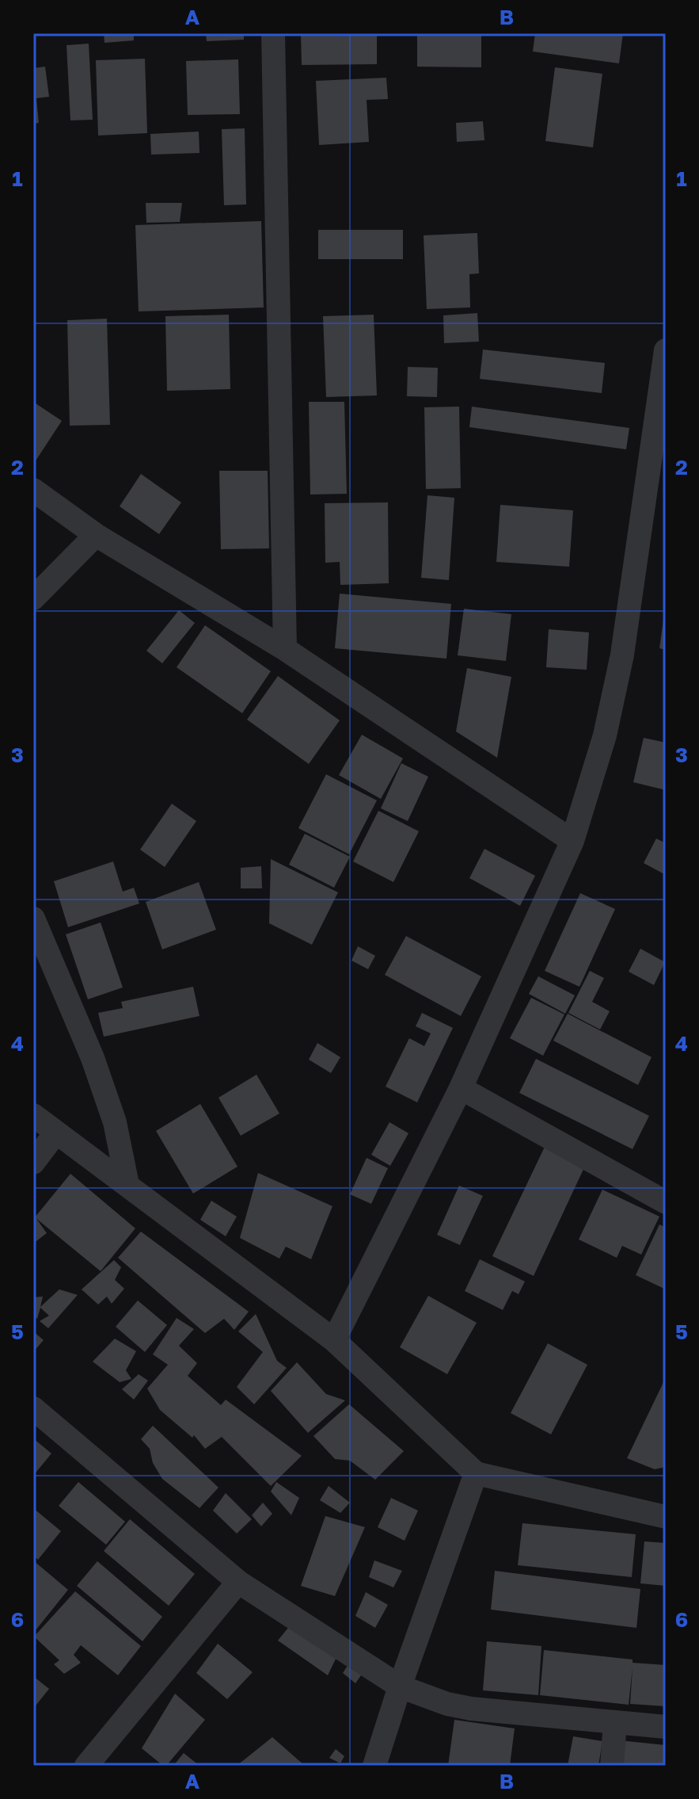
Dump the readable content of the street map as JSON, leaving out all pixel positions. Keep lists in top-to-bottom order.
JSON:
{
  "grid": {
    "columns": ["A", "B"],
    "rows": [
      "1",
      "2",
      "3",
      "4",
      "5",
      "6"
    ]
  }
}
